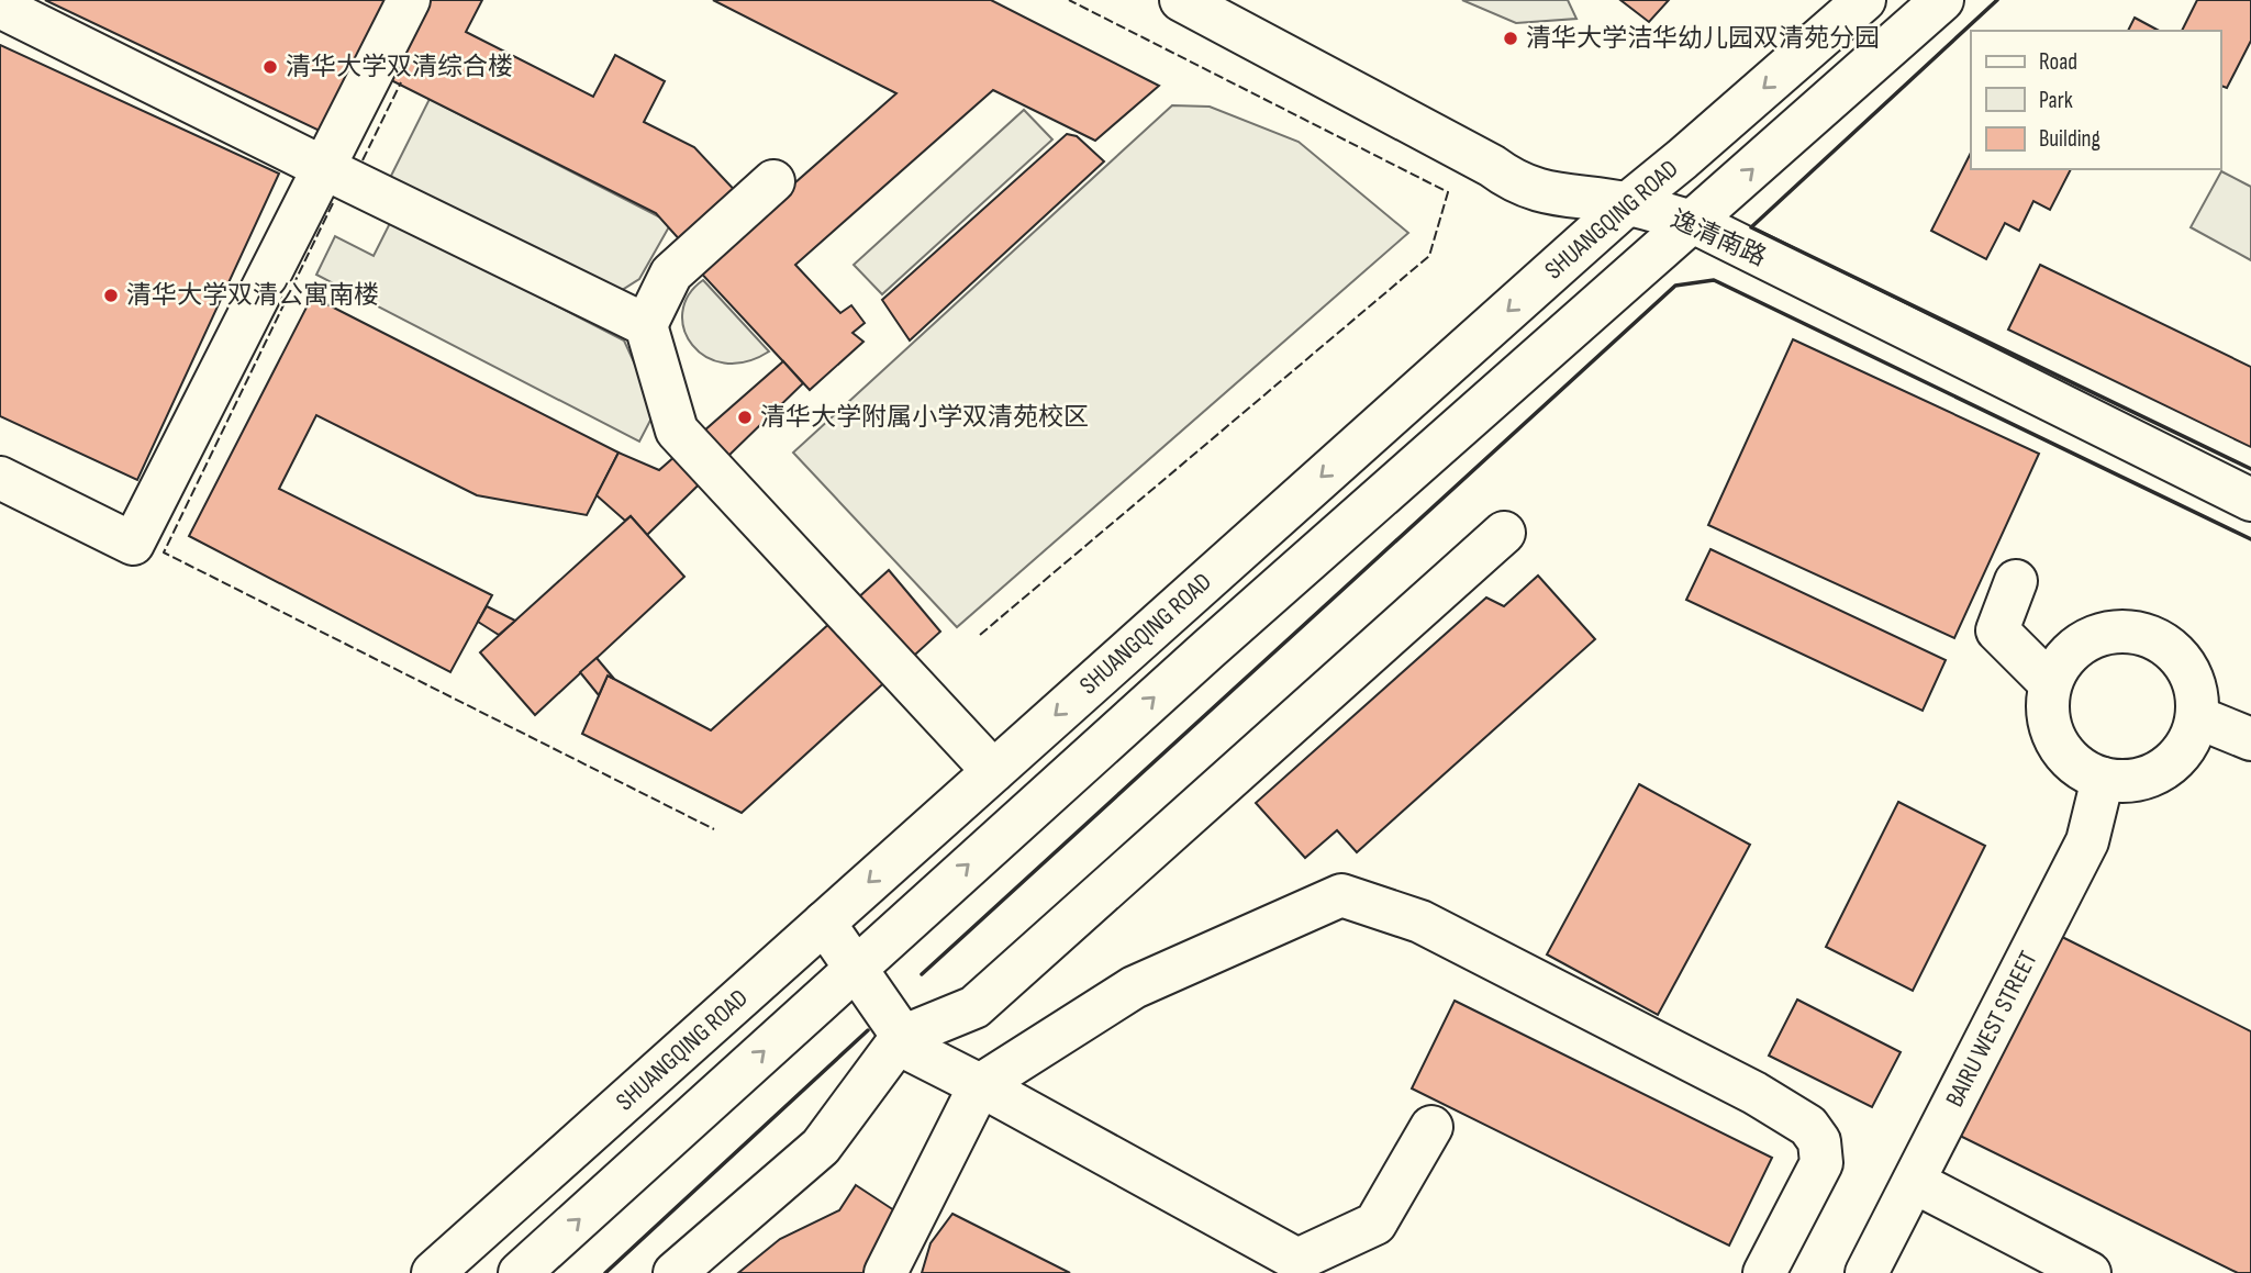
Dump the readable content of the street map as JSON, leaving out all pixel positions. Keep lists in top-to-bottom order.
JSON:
{
  "streets": {
    "street": ["SHUANGQING ROAD", "逸清南路", "BAIRU WEST STREET"]
  },
  "crossings": [
    ["SHUANGQING ROAD", "逸清南路"]
  ],
  "places": [
    "清华大学洁华幼儿园双清苑分园",
    "清华大学双清综合楼",
    "清华大学双清公寓南楼",
    "清华大学附属小学双清苑校区"
  ],
  "legend": ["Road", "Park", "Building"]
}
